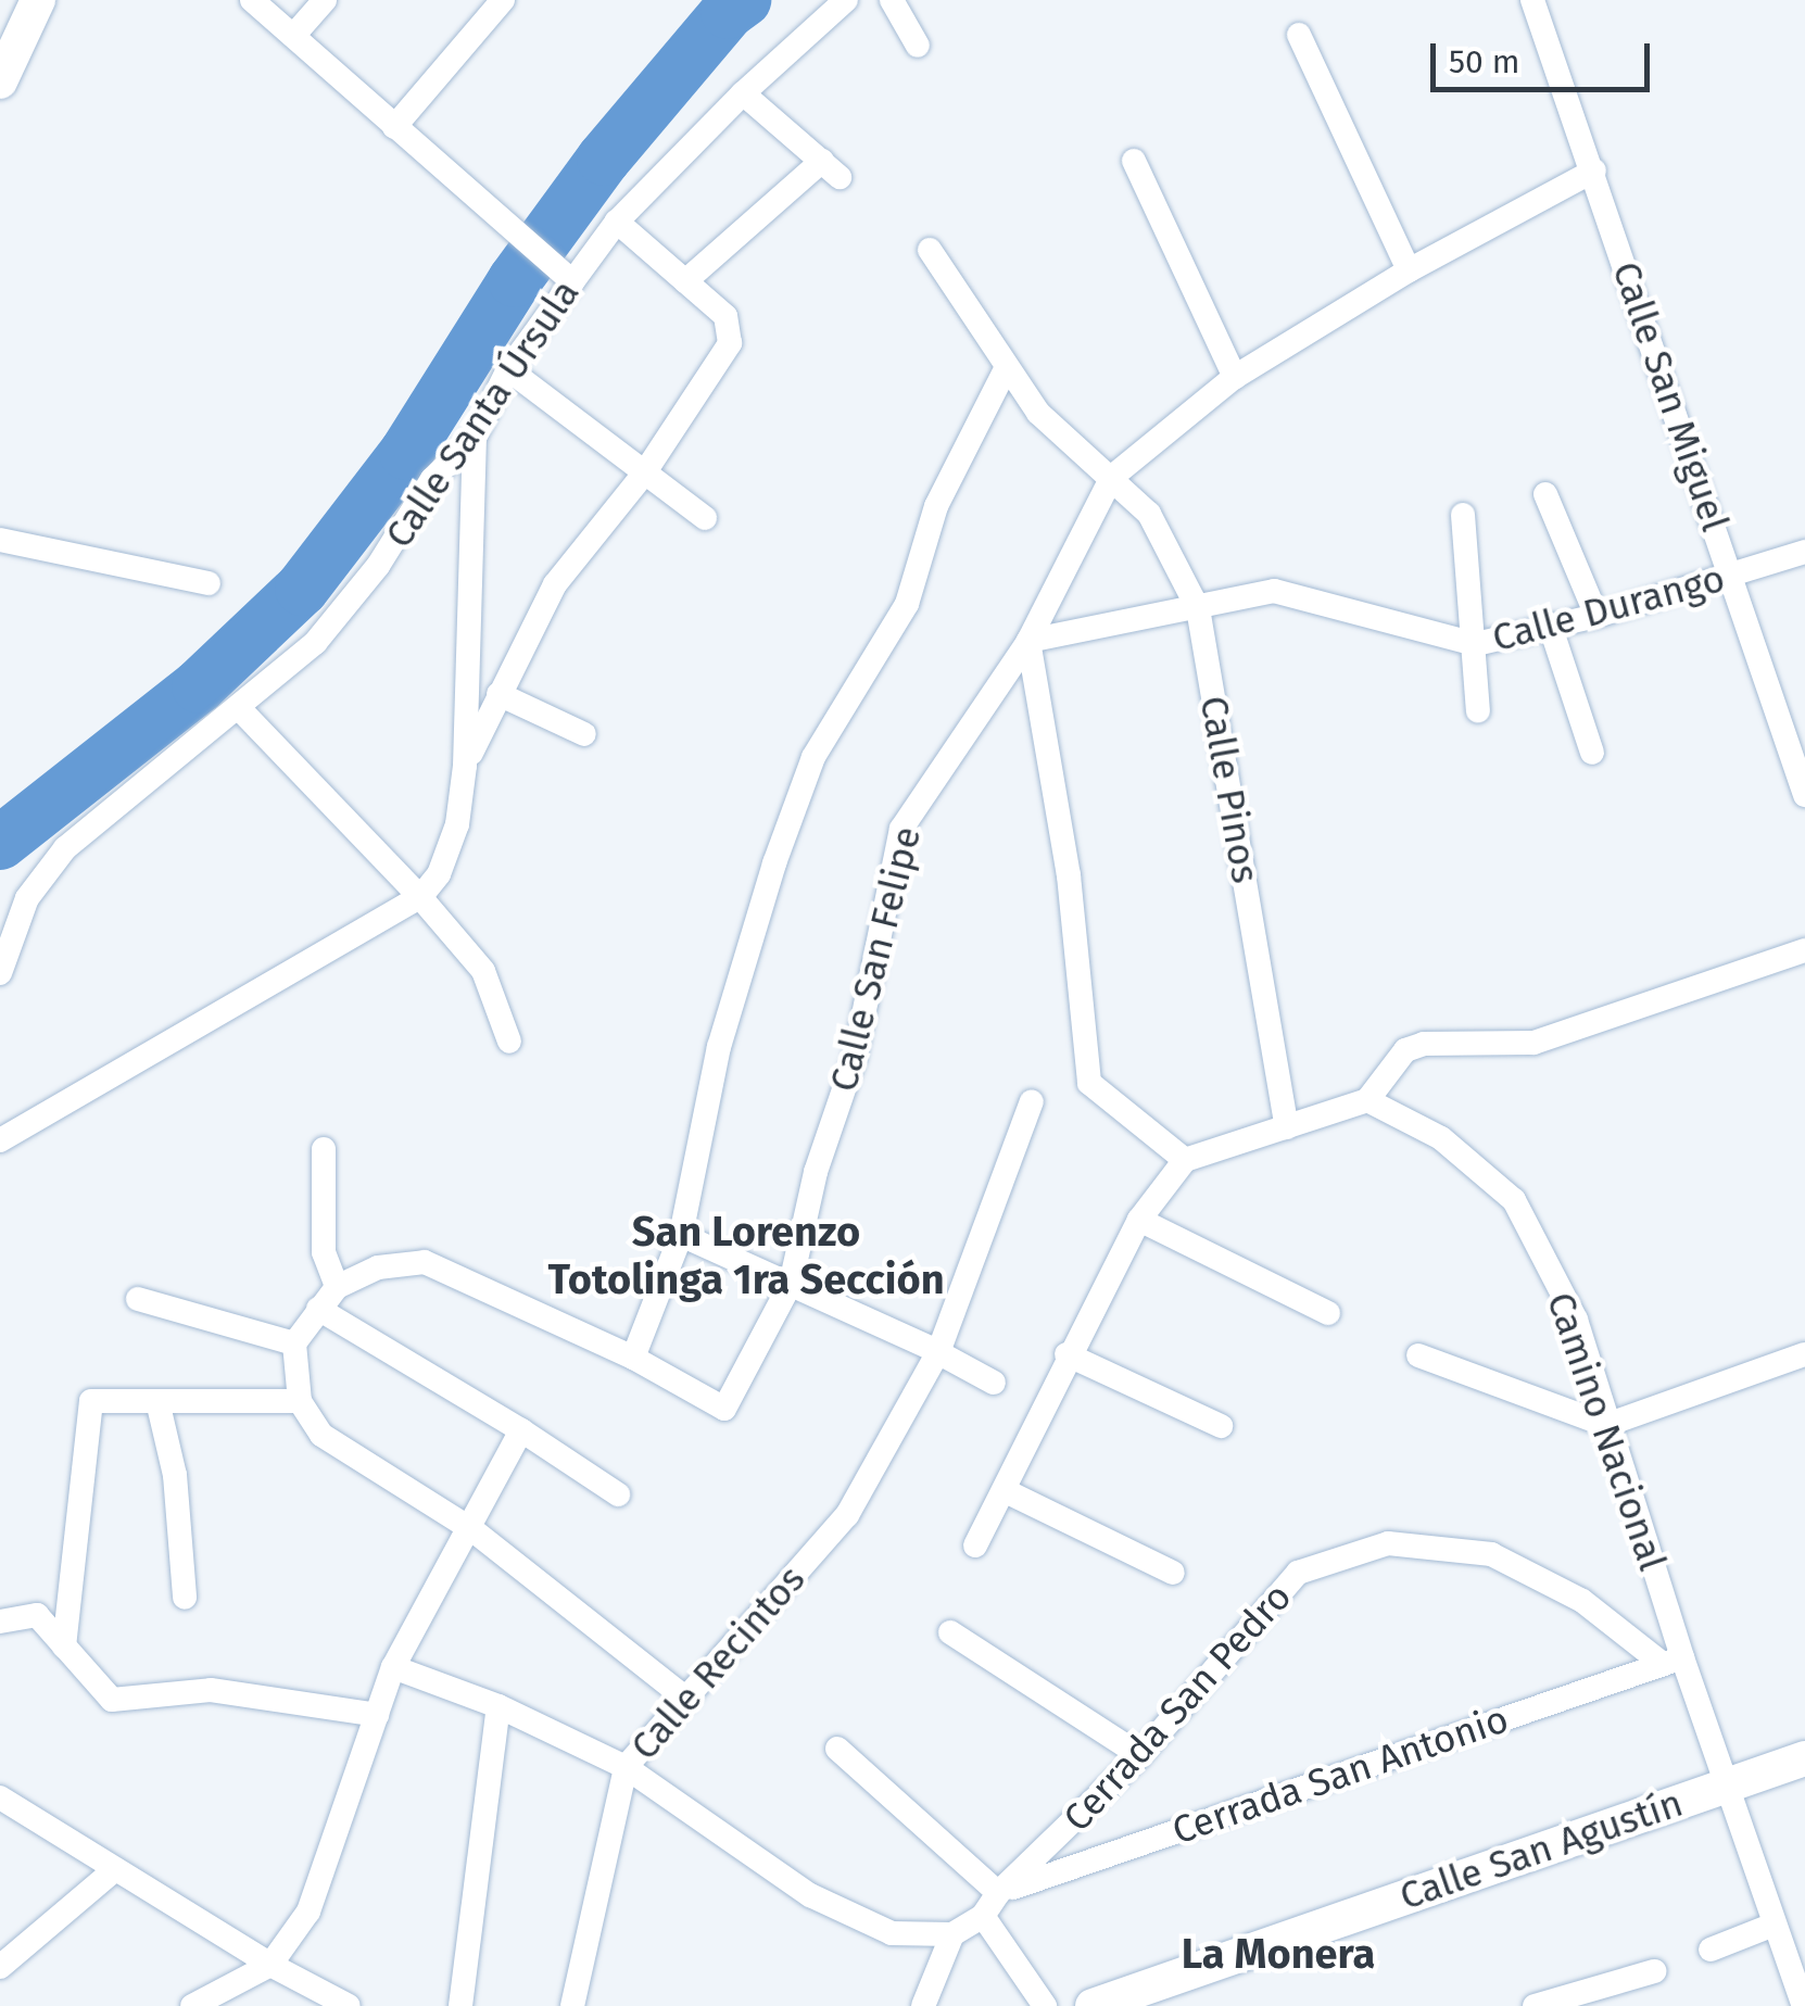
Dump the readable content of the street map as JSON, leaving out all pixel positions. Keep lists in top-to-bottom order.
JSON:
{
  "streets": {
    "street": [
      "Calle San Miguel",
      "Calle Santa Úrsula",
      "Calle Durango",
      "Calle Pinos",
      "Calle San Felipe",
      "Camino Nacional",
      "Calle Recintos",
      "Cerrada San Pedro",
      "Cerrada San Antonio",
      "Calle San Agustín"
    ]
  },
  "crossings": [
    ["Calle San Miguel", "Calle Durango"],
    ["Calle Durango", "Calle Pinos"],
    ["Calle Durango", "Calle San Felipe"],
    ["Calle Pinos", "Calle San Felipe"],
    ["Camino Nacional", "Cerrada San Pedro"],
    ["Camino Nacional", "Cerrada San Antonio"],
    ["Camino Nacional", "Calle San Agustín"],
    ["Cerrada San Pedro", "Cerrada San Antonio"]
  ],
  "districts": ["San Lorenzo Totolinga 1ra Sección", "La Monera"],
  "scale_bar": "50 m"
}
